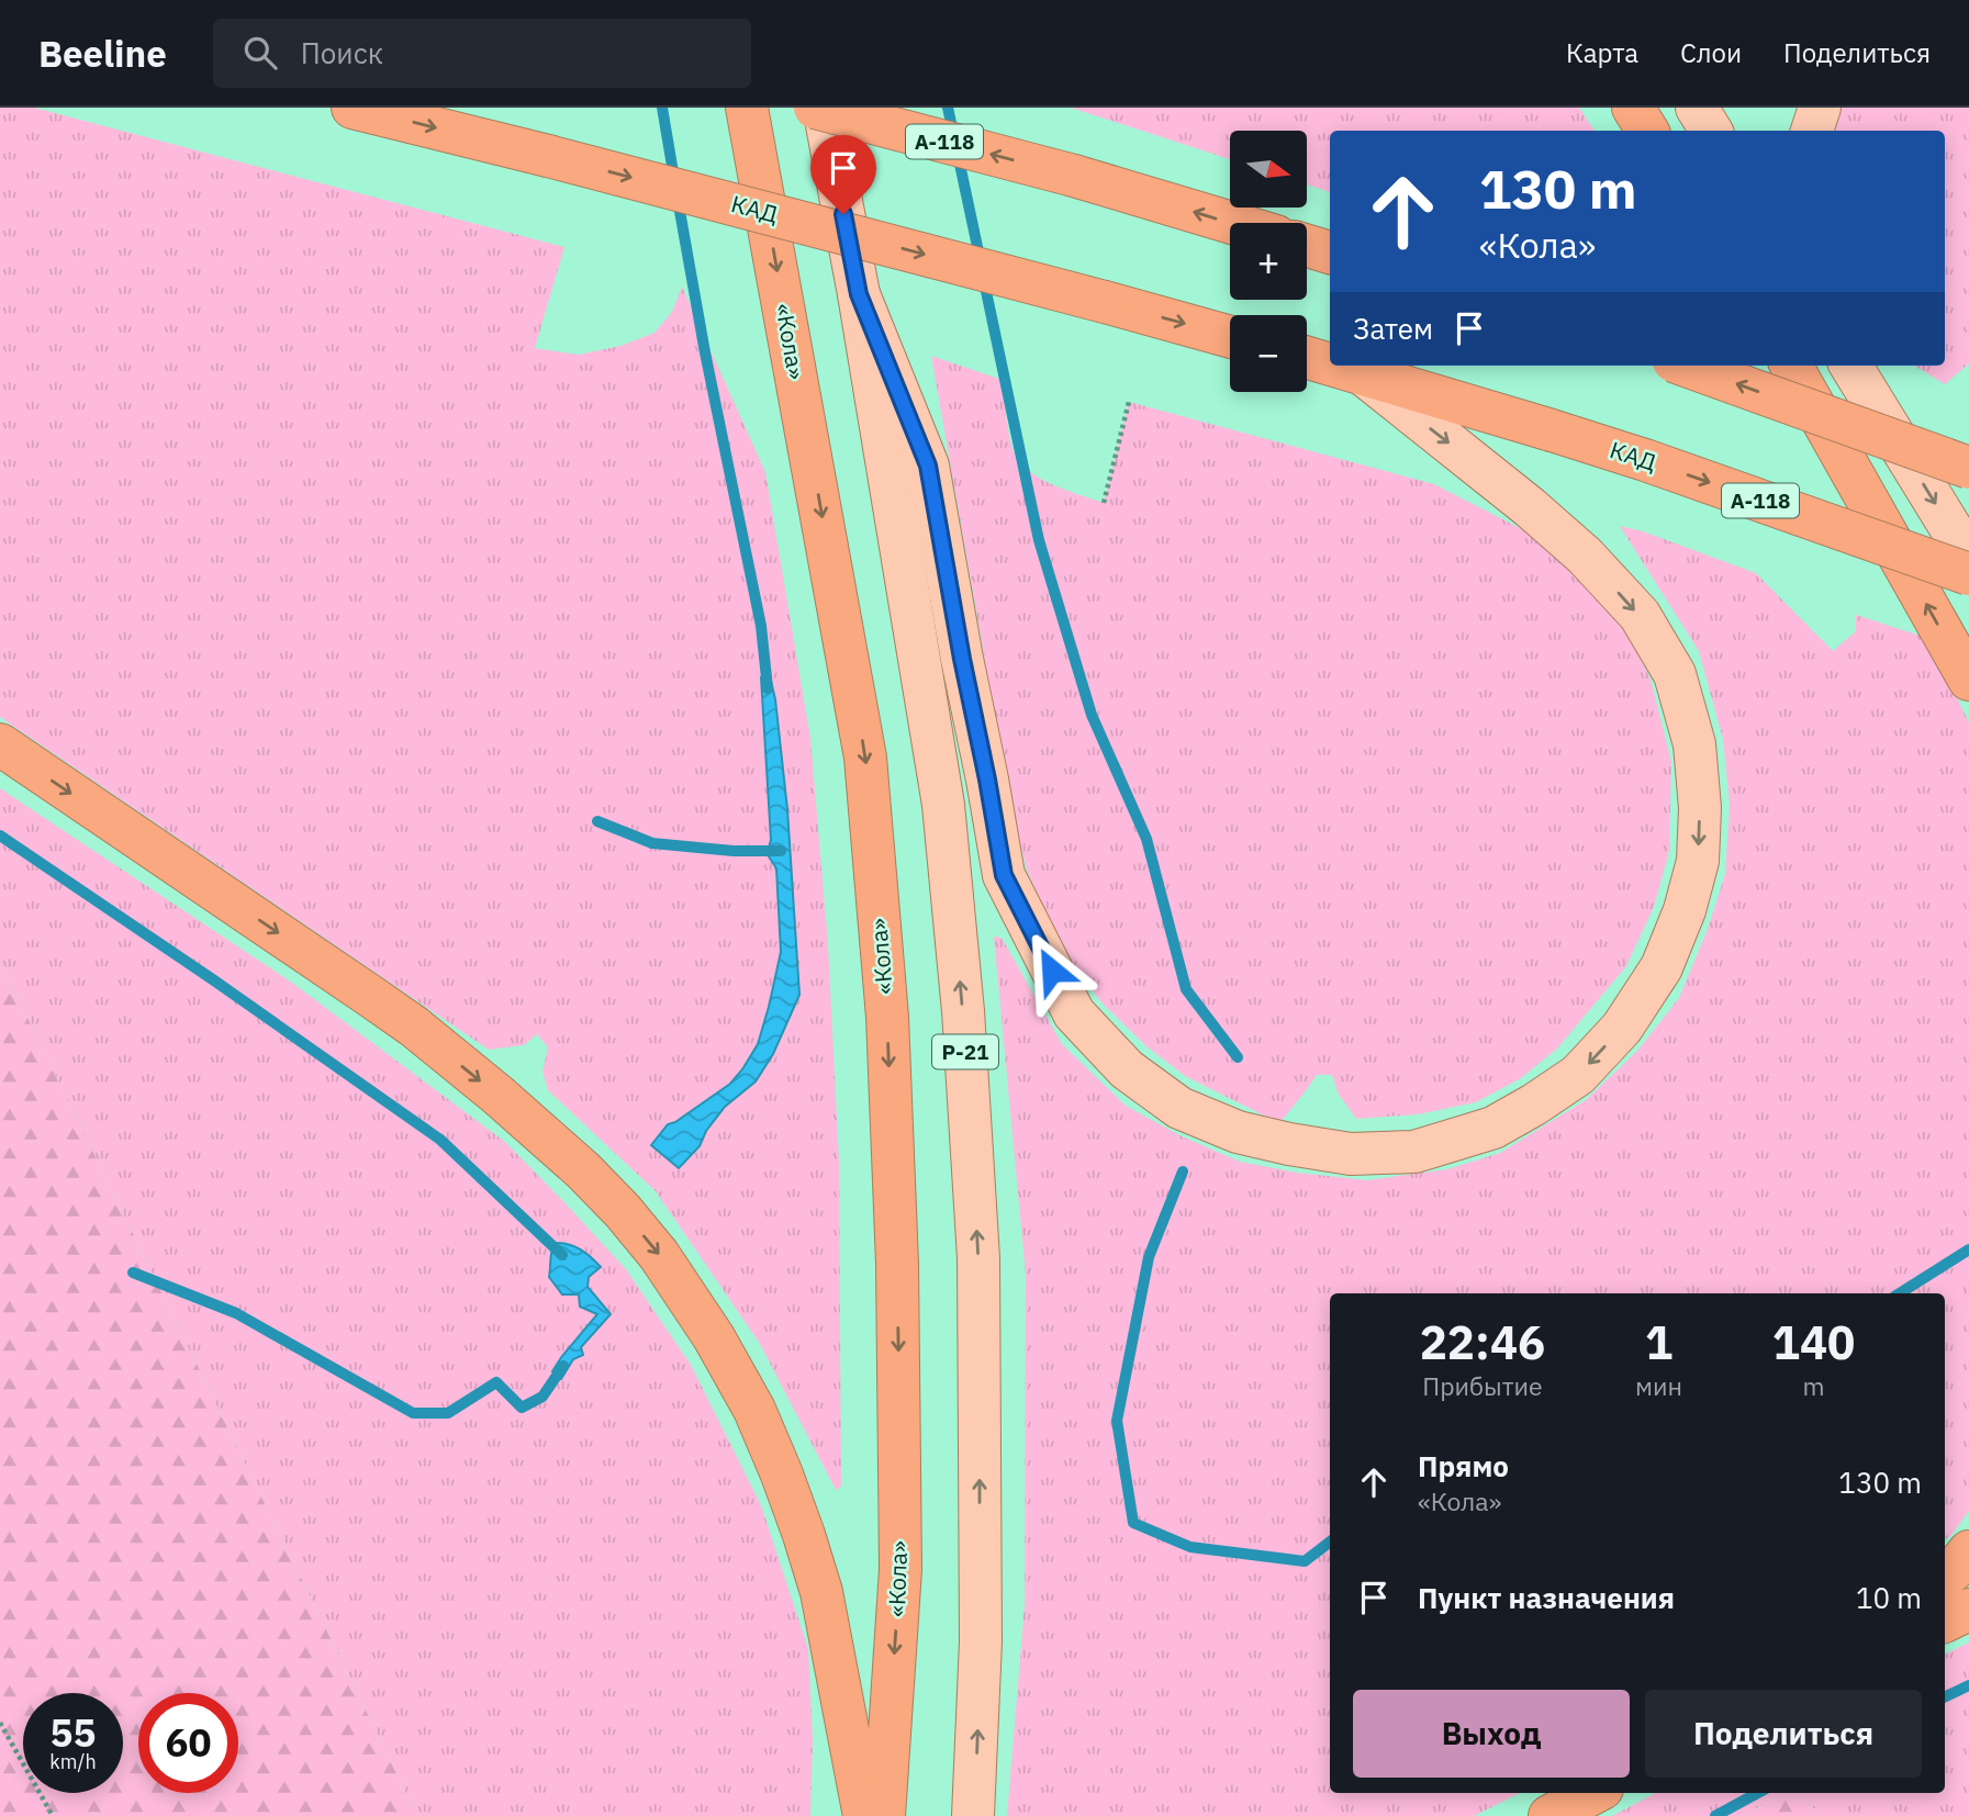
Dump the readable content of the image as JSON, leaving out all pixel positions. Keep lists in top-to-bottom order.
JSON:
{
  "streets": {
    "highway": ["А-118", "КАД", "«Кола»"],
    "main road": ["Р-21"]
  },
  "one_way": ["«Кола»"],
  "north": "right",
  "page": {
    "header": "Beeline",
    "search": "Поиск",
    "nav": ["Карта", "Слои", "Поделиться"],
    "map_buttons": ["+", "−"],
    "turn": ["130 m", "«Кола»"],
    "then": "Затем",
    "eta": [
      "22:46",
      "Прибытие",
      "1",
      "мин",
      "140",
      "m"
    ],
    "list": [
      {
        "name": "Прямо",
        "note": "«Кола»",
        "value": "130 m"
      },
      {
        "name": "Пункт назначения",
        "value": "10 m"
      }
    ],
    "buttons": ["Выход", "Поделиться"],
    "speed": "55 km/h",
    "limit": "60"
  }
}
